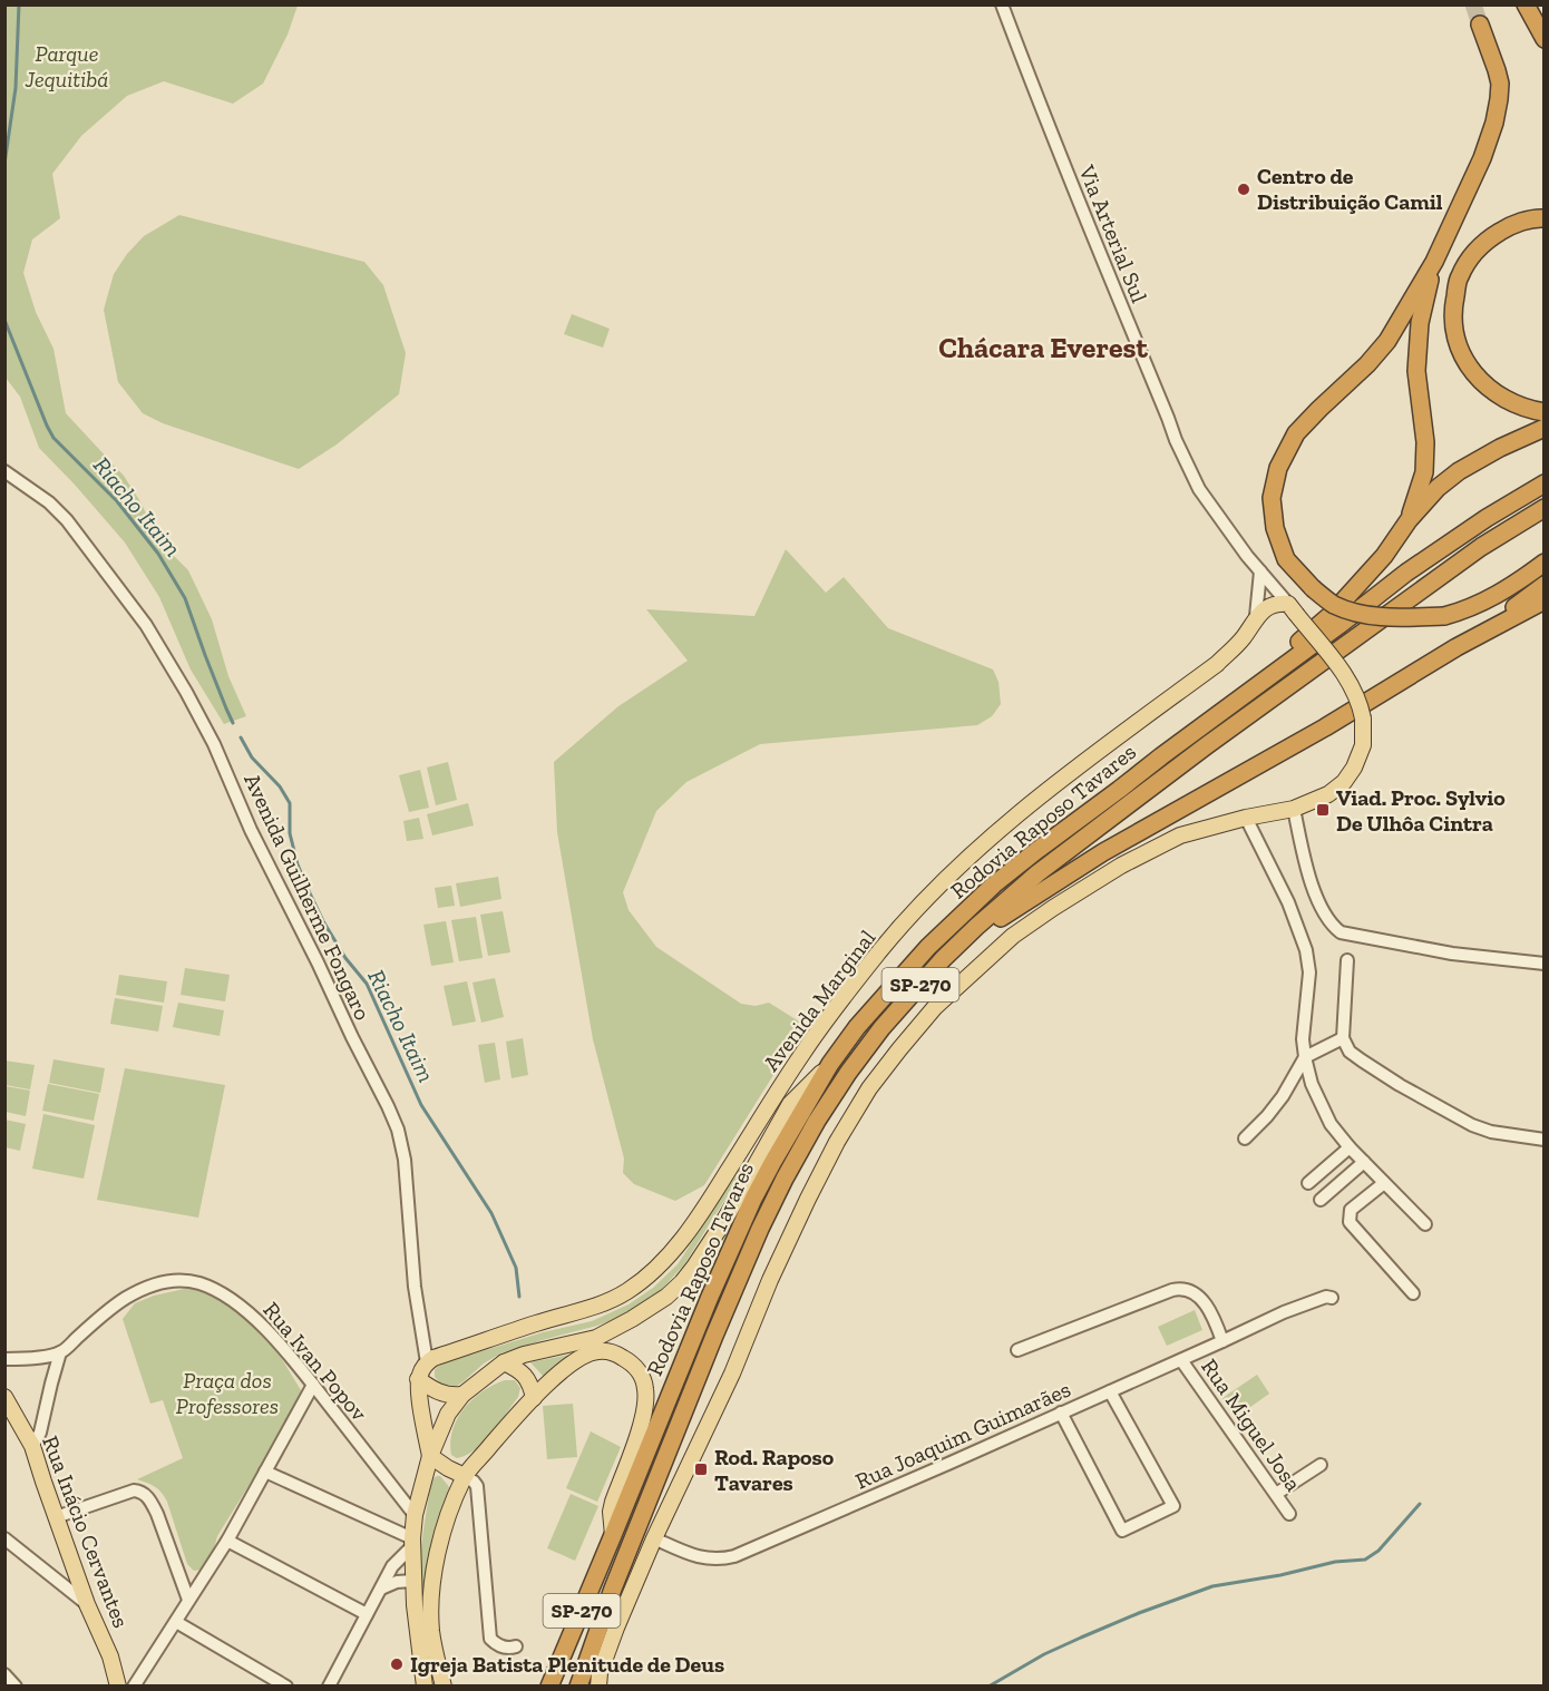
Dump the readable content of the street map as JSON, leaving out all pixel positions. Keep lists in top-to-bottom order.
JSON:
{
  "streets": {
    "highway": ["Rodovia Raposo Tavares", "SP-270"],
    "main road": ["Avenida Marginal", "Rua Inácio Cervantes"],
    "street": [
      "Via Arterial Sul",
      "Avenida Guilherme Fongaro",
      "Rua Ivan Popov",
      "Rua Miguel Josa",
      "Rua Joaquim Guimarães"
    ]
  },
  "crossings": [
    ["Via Arterial Sul", "Avenida Marginal"],
    ["Rodovia Raposo Tavares", "Avenida Marginal"],
    ["Avenida Guilherme Fongaro", "Avenida Marginal"],
    ["Avenida Marginal", "Rua Ivan Popov"],
    ["Rua Miguel Josa", "Rua Joaquim Guimarães"]
  ],
  "districts": ["Chácara Everest"],
  "water": ["Riacho Itaim"],
  "parks": ["Parque Jequitibá", "Praça dos Professores"],
  "places": {
    "other": ["Centro de Distribuição Camil", "Igreja Batista Plenitude de Deus"],
    "transit": ["Viad. Proc. Sylvio De Ulhôa Cintra", "Rod. Raposo Tavares"]
  }
}
